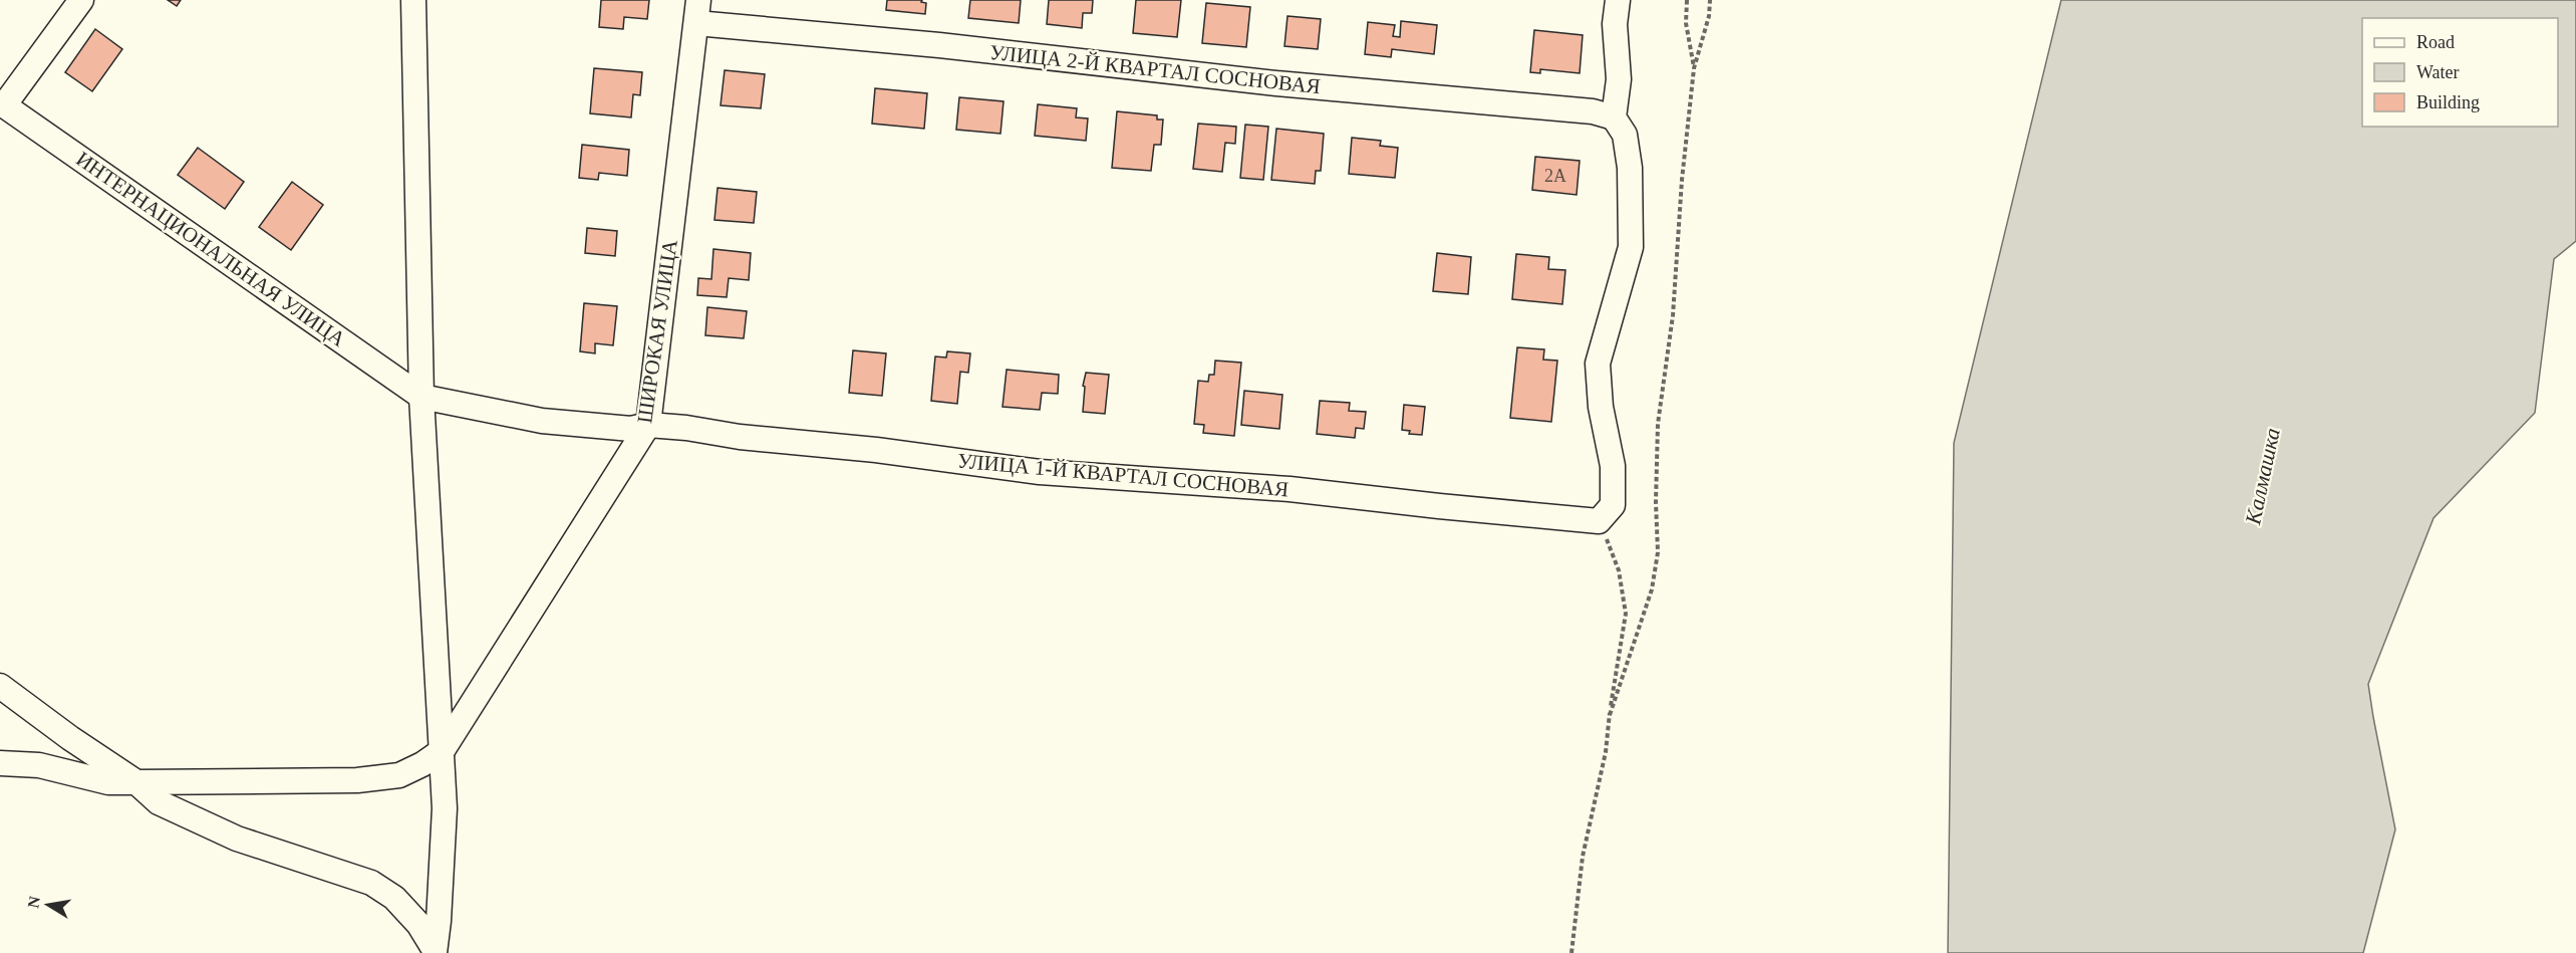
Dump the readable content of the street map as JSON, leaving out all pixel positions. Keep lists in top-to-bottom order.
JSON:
{
  "streets": {
    "street": [
      "УЛИЦА 2-Й КВАРТАЛ СОСНОВАЯ",
      "ИНТЕРНАЦИОНАЛЬНАЯ УЛИЦА",
      "ШИРОКАЯ УЛИЦА",
      "УЛИЦА 1-Й КВАРТАЛ СОСНОВАЯ"
    ]
  },
  "crossings": [
    ["УЛИЦА 2-Й КВАРТАЛ СОСНОВАЯ", "ШИРОКАЯ УЛИЦА"],
    ["ИНТЕРНАЦИОНАЛЬНАЯ УЛИЦА", "УЛИЦА 1-Й КВАРТАЛ СОСНОВАЯ"],
    ["ШИРОКАЯ УЛИЦА", "УЛИЦА 1-Й КВАРТАЛ СОСНОВАЯ"]
  ],
  "water": ["Калмашка"],
  "house_numbers": ["2А"],
  "legend": ["Road", "Water", "Building"],
  "north": "left"
}
